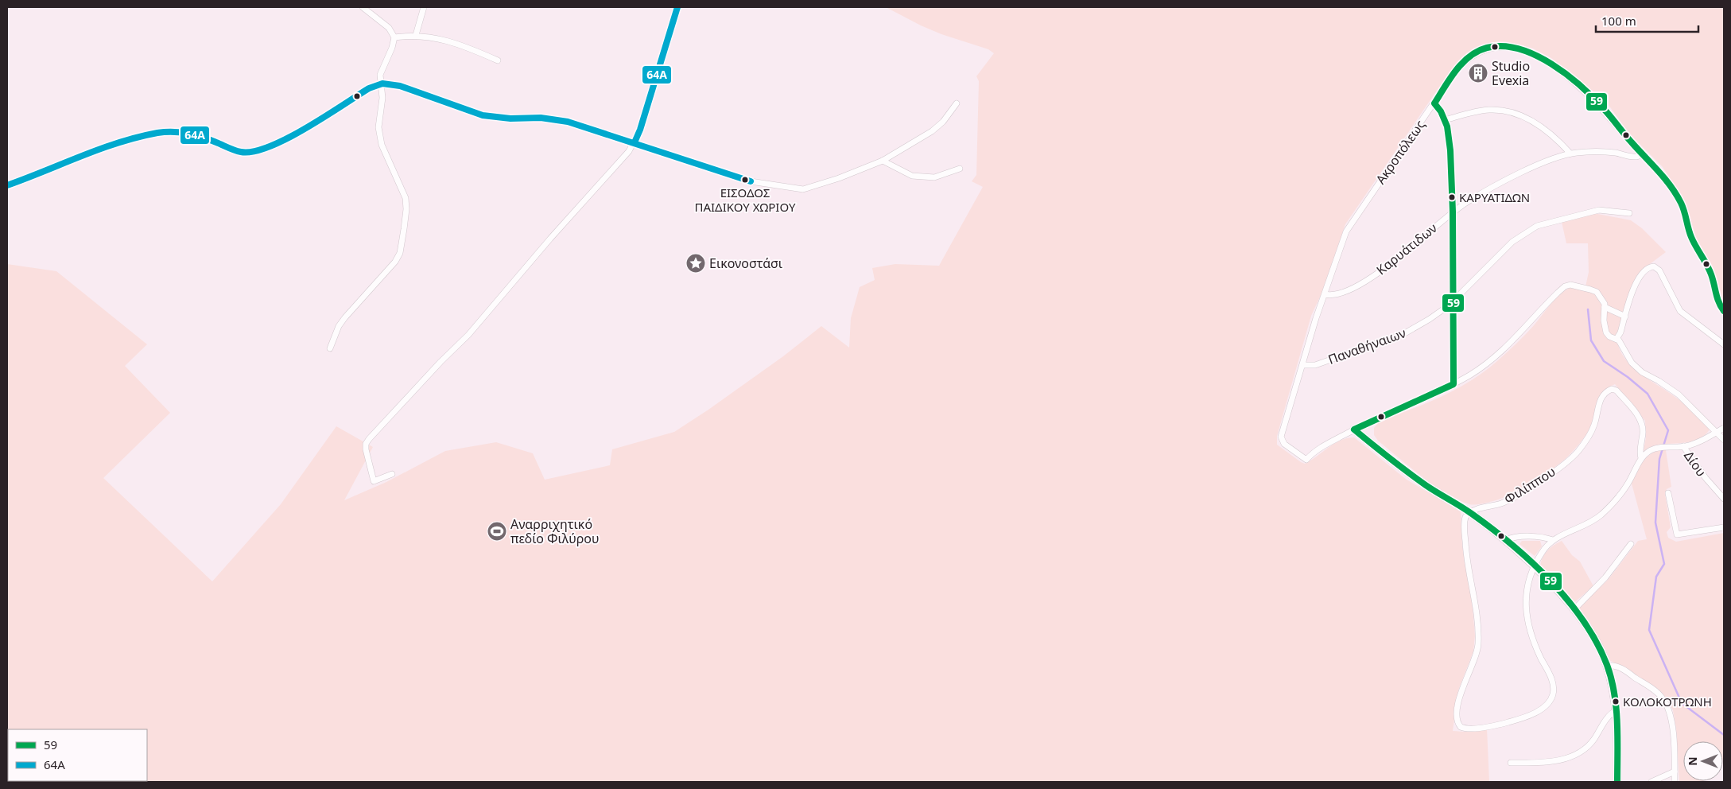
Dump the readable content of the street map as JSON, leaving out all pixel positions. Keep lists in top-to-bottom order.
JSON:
{
  "streets": {
    "street": [
      "Ακροπόλεως",
      "Καρυάτιδων",
      "Παναθήναιων",
      "Δίου",
      "Φιλίππου"
    ]
  },
  "crossings": [
    ["Ακροπόλεως", "Καρυάτιδων"],
    ["Ακροπόλεως", "Παναθήναιων"]
  ],
  "places": {
    "building": ["Studio Evexia"],
    "other": ["ΕΙΣΟΔΟΣ ΠΑΙΔΙΚΟΥ ΧΩΡΙΟΥ", "ΚΑΡΥΑΤΙΔΩΝ", "ΚΟΛΟΚΟΤΡΩΝΗ"],
    "place": ["Εικονοστάσι"],
    "sports": ["Αναρριχητικό πεδίο Φιλύρου"]
  },
  "lines": ["transit line 64Α", "transit line 59"],
  "legend": ["59", "64Α"],
  "scale_bar": "100 m",
  "north": "left"
}
